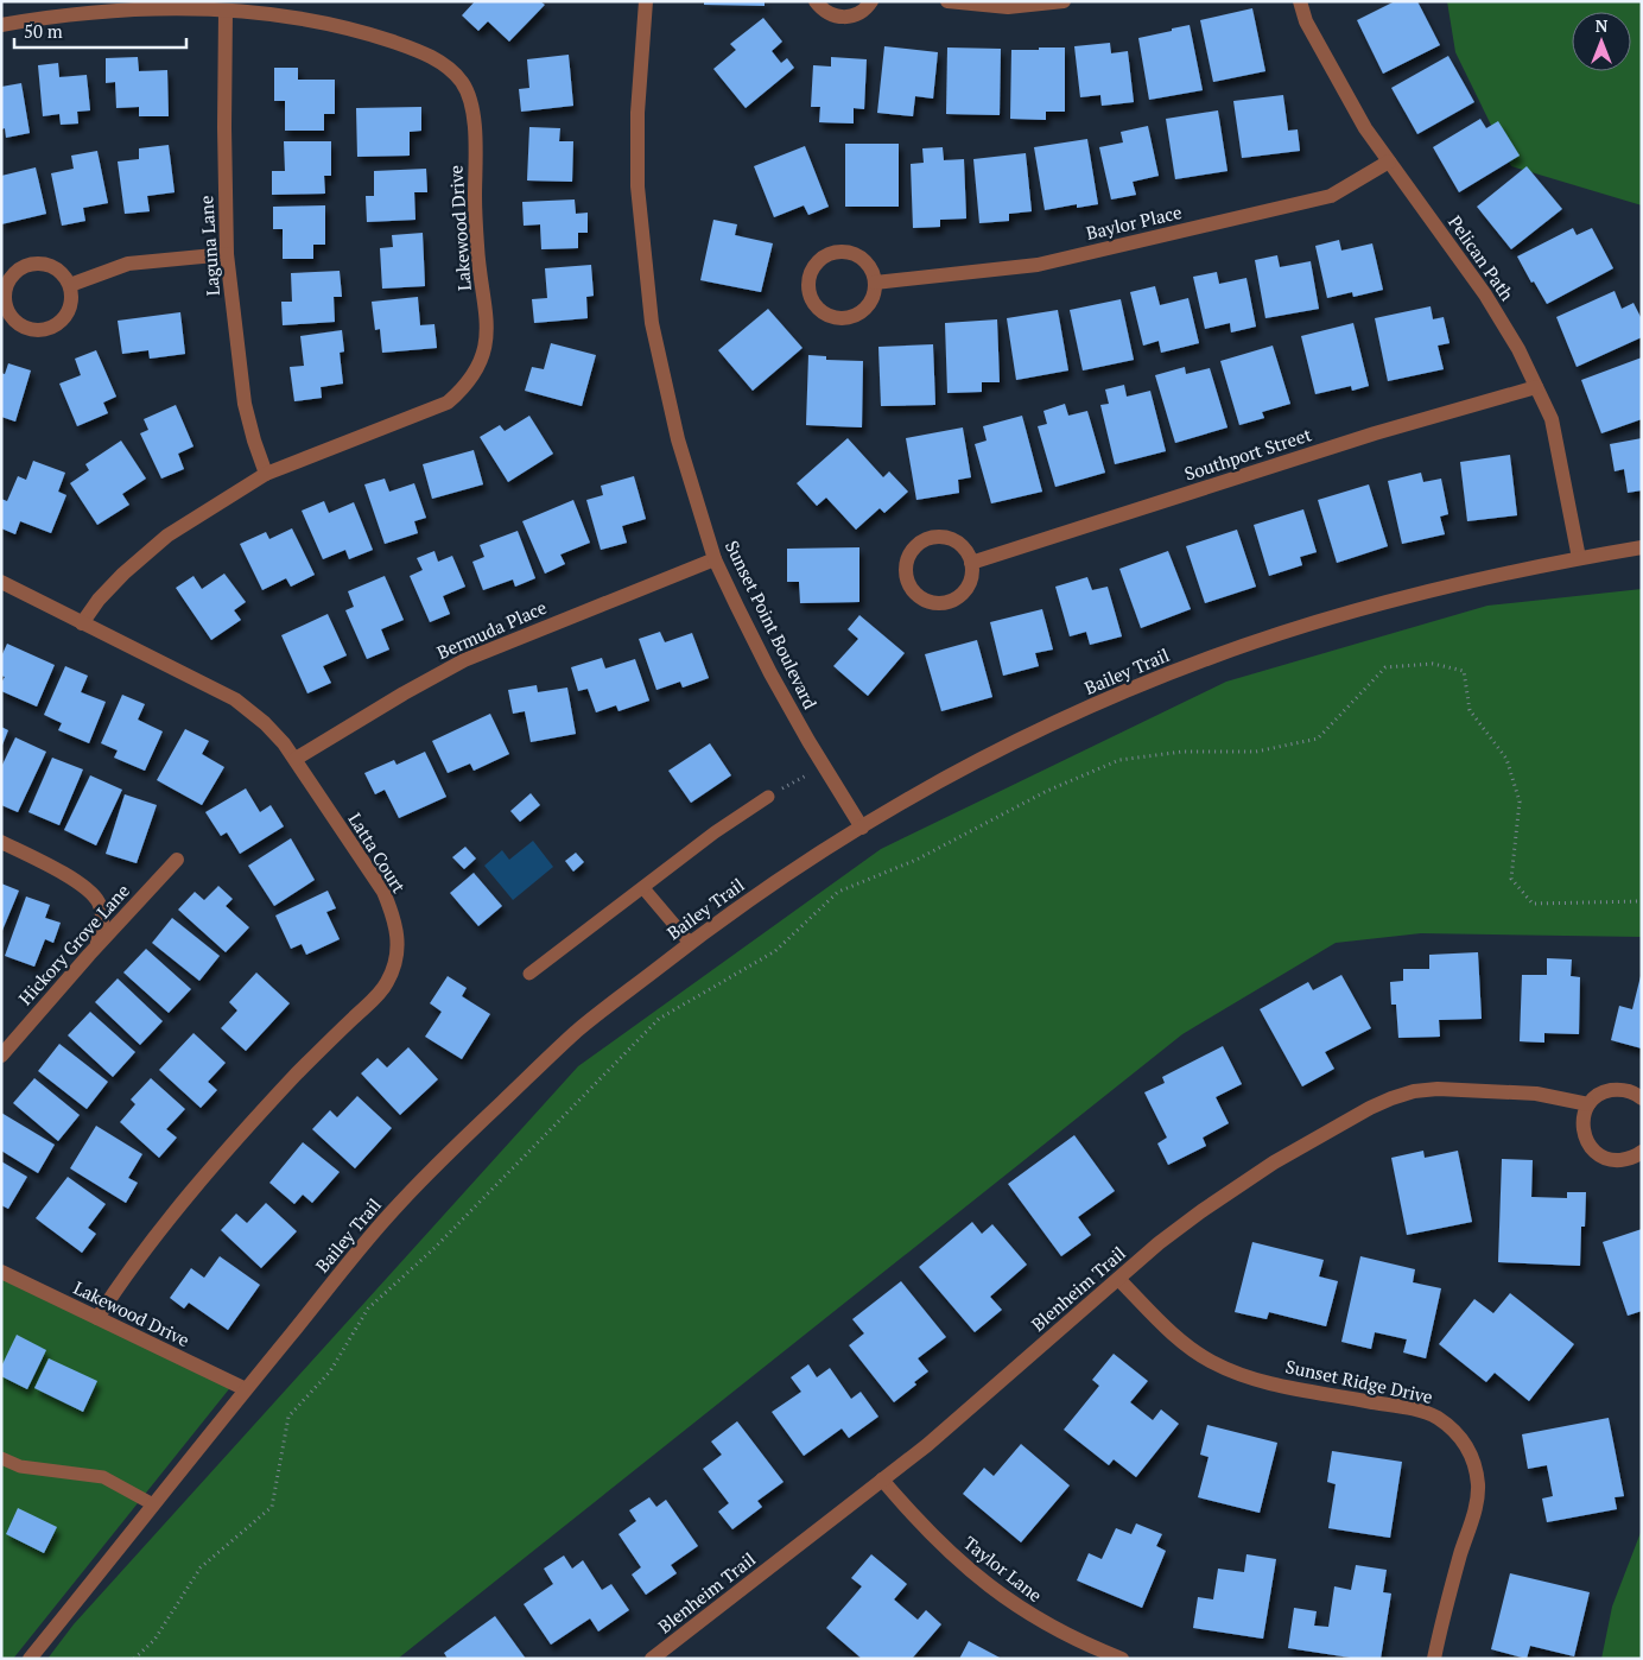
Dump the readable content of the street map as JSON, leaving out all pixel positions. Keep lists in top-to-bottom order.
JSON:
{
  "streets": {
    "street": [
      "Baylor Place",
      "Lakewood Drive",
      "Laguna Lane",
      "Pelican Path",
      "Southport Street",
      "Sunset Point Boulevard",
      "Bermuda Place",
      "Bailey Trail",
      "Latta Court",
      "Hickory Grove Lane",
      "Blenheim Trail",
      "Sunset Ridge Drive",
      "Taylor Lane"
    ]
  },
  "crossings": [
    ["Baylor Place", "Pelican Path"],
    ["Lakewood Drive", "Laguna Lane"],
    ["Lakewood Drive", "Bailey Trail"],
    ["Lakewood Drive", "Latta Court"],
    ["Pelican Path", "Southport Street"],
    ["Pelican Path", "Bailey Trail"],
    ["Sunset Point Boulevard", "Bermuda Place"],
    ["Sunset Point Boulevard", "Bailey Trail"],
    ["Bermuda Place", "Latta Court"],
    ["Blenheim Trail", "Sunset Ridge Drive"],
    ["Blenheim Trail", "Taylor Lane"]
  ],
  "scale_bar": "50 m",
  "north": "top"
}
